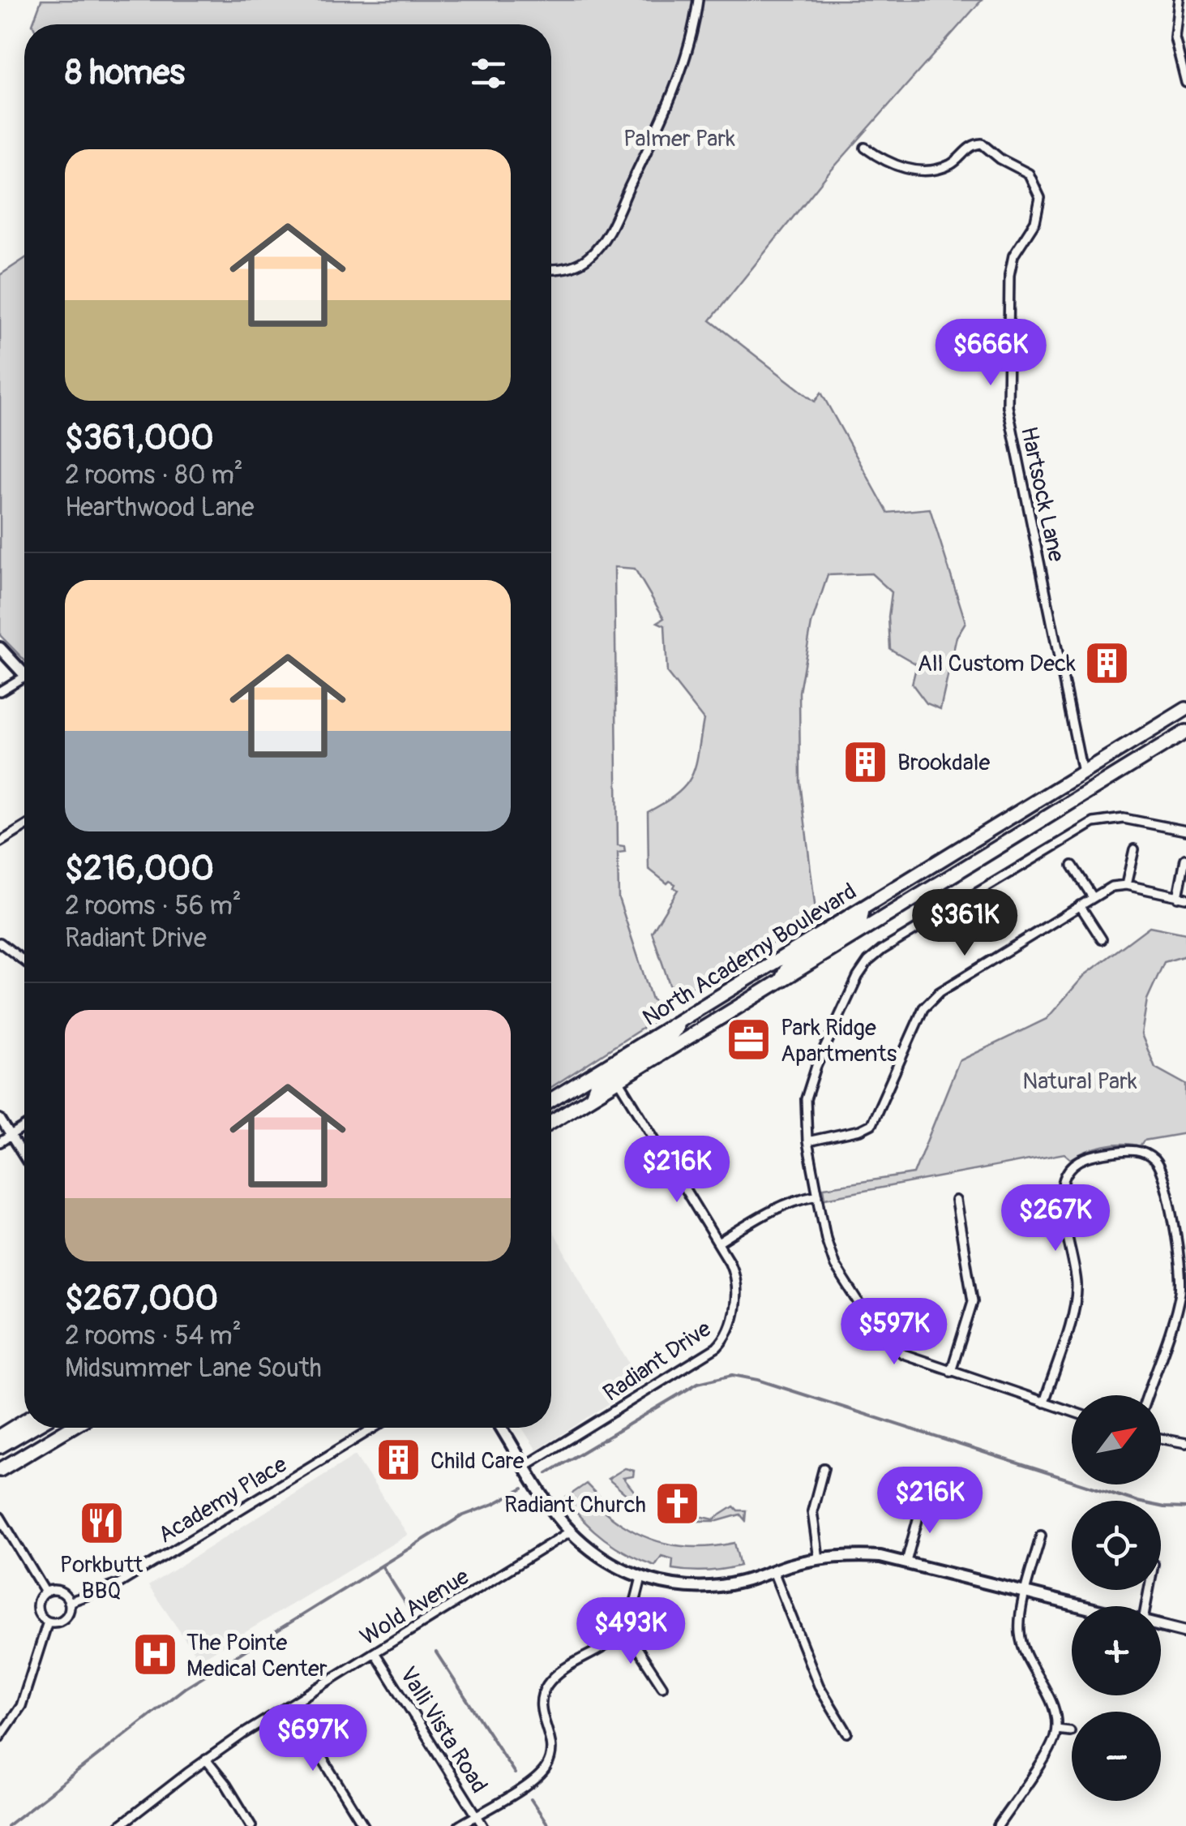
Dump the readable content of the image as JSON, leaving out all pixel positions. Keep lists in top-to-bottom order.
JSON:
{
  "streets": {
    "highway": ["North Academy Boulevard"],
    "street": [
      "Hartsock Lane",
      "Radiant Drive",
      "Academy Place",
      "Wold Avenue",
      "Valli Vista Road"
    ]
  },
  "crossings": [
    ["Hartsock Lane", "North Academy Boulevard"],
    ["North Academy Boulevard", "Radiant Drive"],
    ["Wold Avenue", "Valli Vista Road"]
  ],
  "parks": ["Palmer Park", "Natural Park"],
  "places": {
    "building": ["All Custom Deck", "Brookdale", "Child Care"],
    "office": ["Park Ridge Apartments"],
    "church": ["Radiant Church"],
    "restaurant": ["Porkbutt BBQ"],
    "hospital": ["The Pointe Medical Center"]
  },
  "north": "top right",
  "page": {
    "heading": "8 homes",
    "list": [
      {
        "name": "$361,000",
        "note": "2 rooms · 80 m² · Hearthwood Lane"
      },
      {
        "name": "$216,000",
        "note": "2 rooms · 56 m² · Radiant Drive"
      },
      {
        "name": "$267,000",
        "note": "2 rooms · 54 m² · Midsummer Lane South"
      }
    ],
    "price": [
      "$666K",
      "$361K",
      "$216K",
      "$267K",
      "$597K",
      "$216K",
      "$493K",
      "$697K"
    ],
    "map_buttons": ["+", "−"]
  }
}
